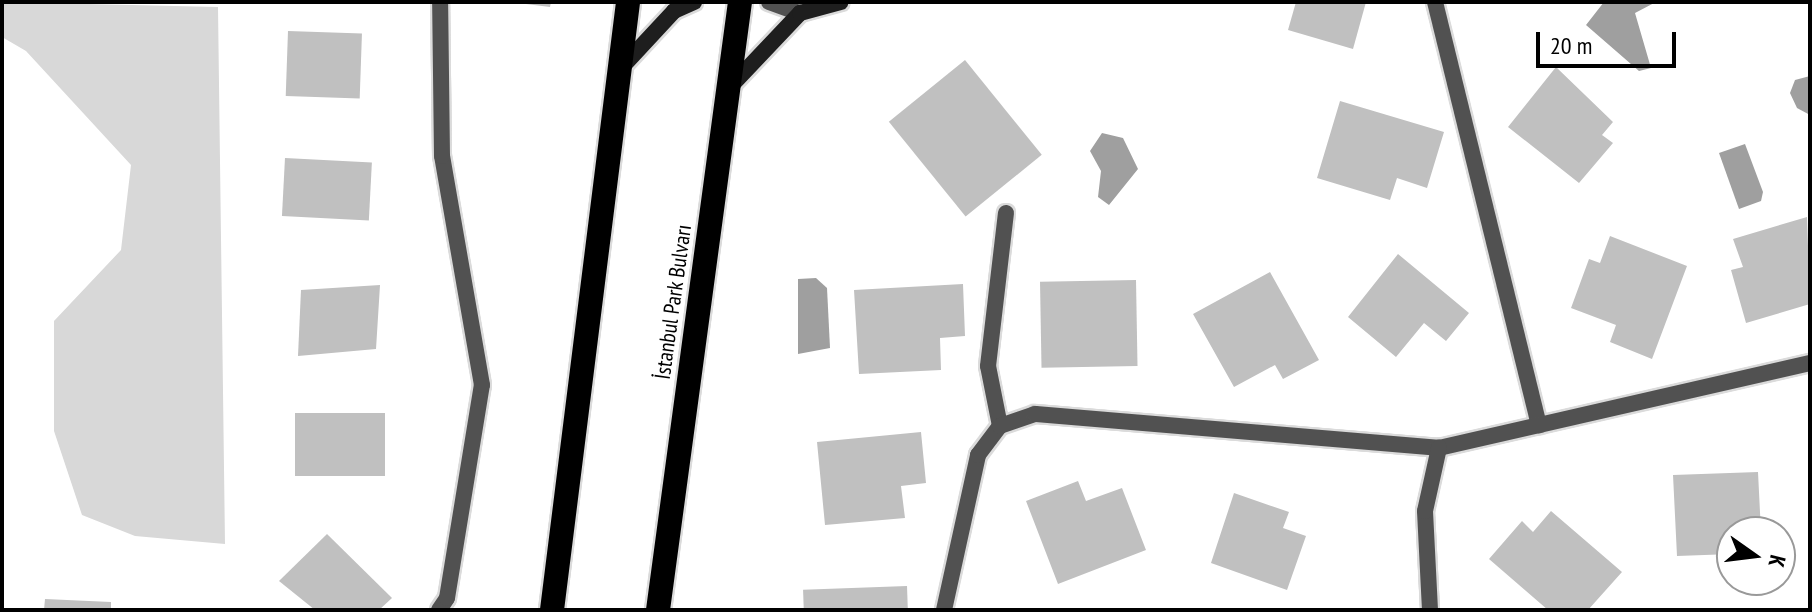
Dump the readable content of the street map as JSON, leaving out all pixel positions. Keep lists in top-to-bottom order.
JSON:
{
  "streets": {
    "highway": ["İstanbul Park Bulvarı"]
  },
  "scale_bar": "20 m",
  "north": "right"
}
